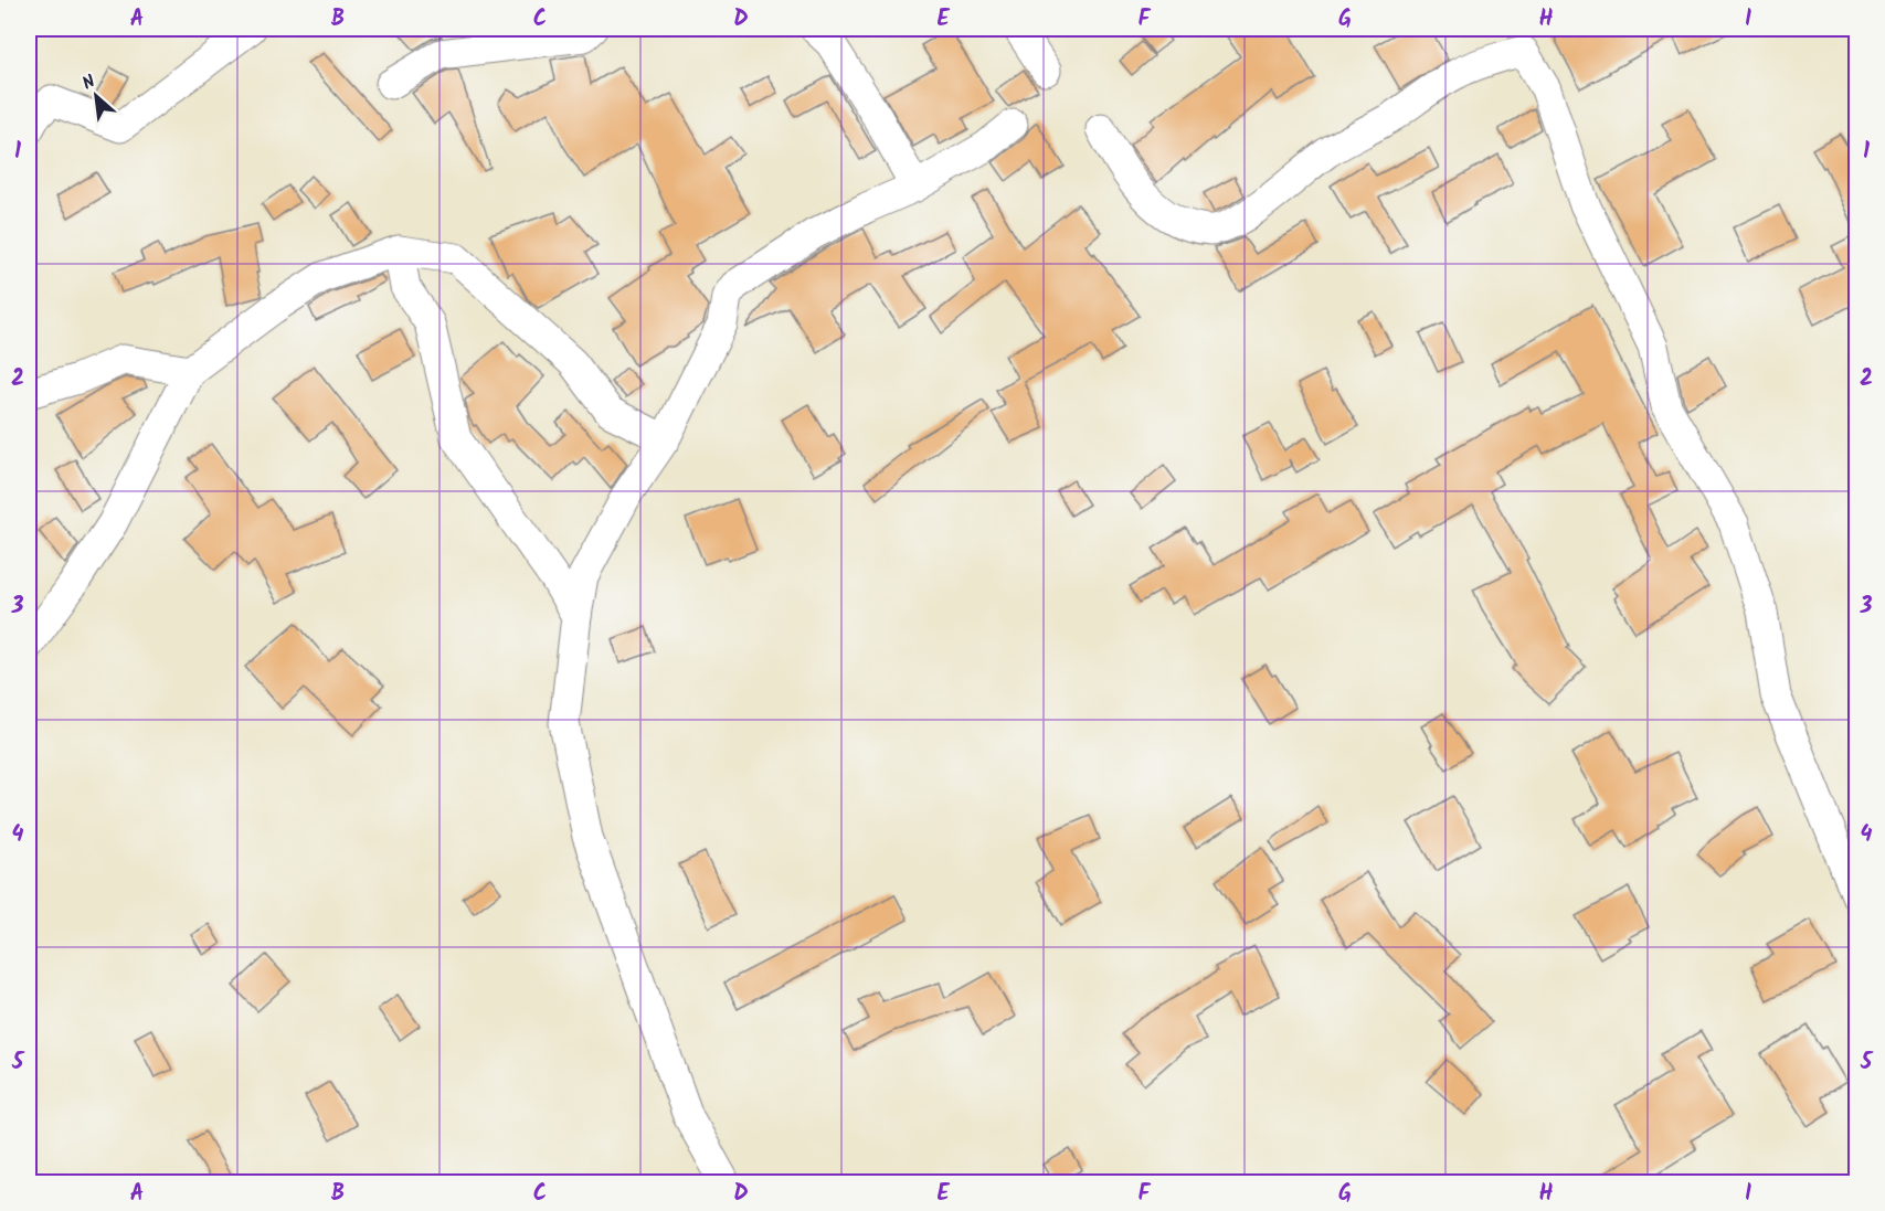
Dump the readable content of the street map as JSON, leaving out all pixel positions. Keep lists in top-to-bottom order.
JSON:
{
  "north": "top left",
  "grid": {
    "columns": [
      "A",
      "B",
      "C",
      "D",
      "E",
      "F",
      "G",
      "H",
      "I"
    ],
    "rows": [
      "1",
      "2",
      "3",
      "4",
      "5"
    ]
  }
}
